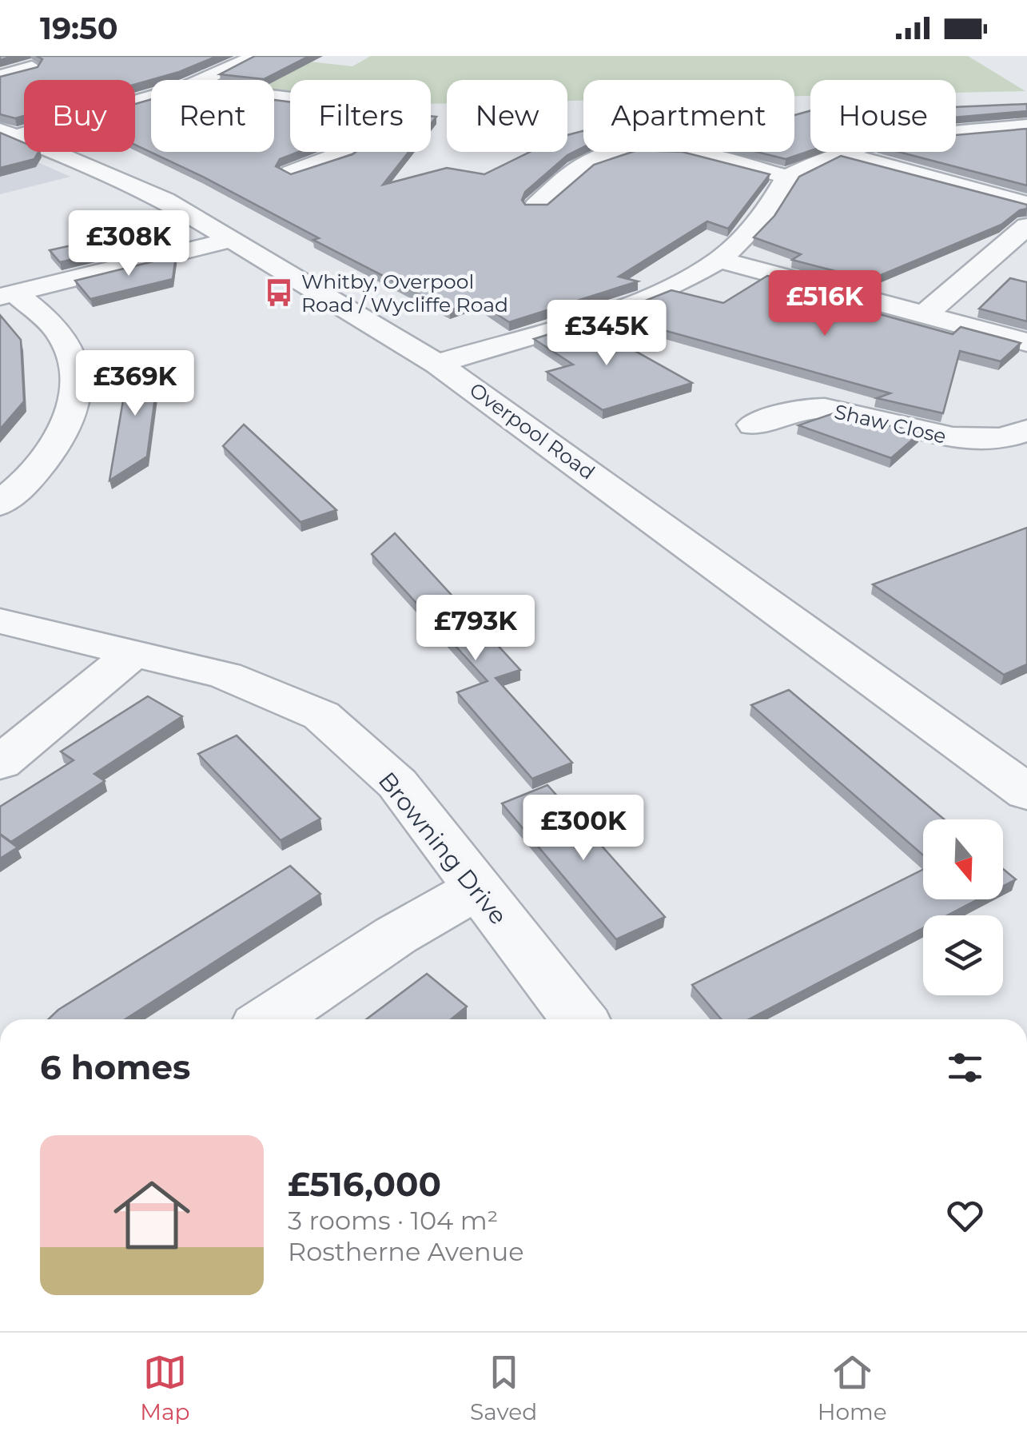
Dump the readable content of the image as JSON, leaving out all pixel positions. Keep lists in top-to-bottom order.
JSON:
{
  "streets": {
    "street": ["Shaw Close", "Overpool Road", "Browning Drive"]
  },
  "places": {
    "bus stop": ["Whitby, Overpool Road / Wycliffe Road"]
  },
  "north": "bottom",
  "page": {
    "status": "19:50",
    "chip": [
      "Buy",
      "Rent",
      "Filters",
      "New",
      "Apartment",
      "House"
    ],
    "price": [
      "£308K",
      "£516K",
      "£345K",
      "£369K",
      "£793K",
      "£300K"
    ],
    "heading": "6 homes",
    "list": [
      {
        "name": "£516,000",
        "note": "3 rooms · 104 m² · Rostherne Avenue"
      }
    ],
    "tabs": ["Map", "Saved", "Home"]
  }
}
